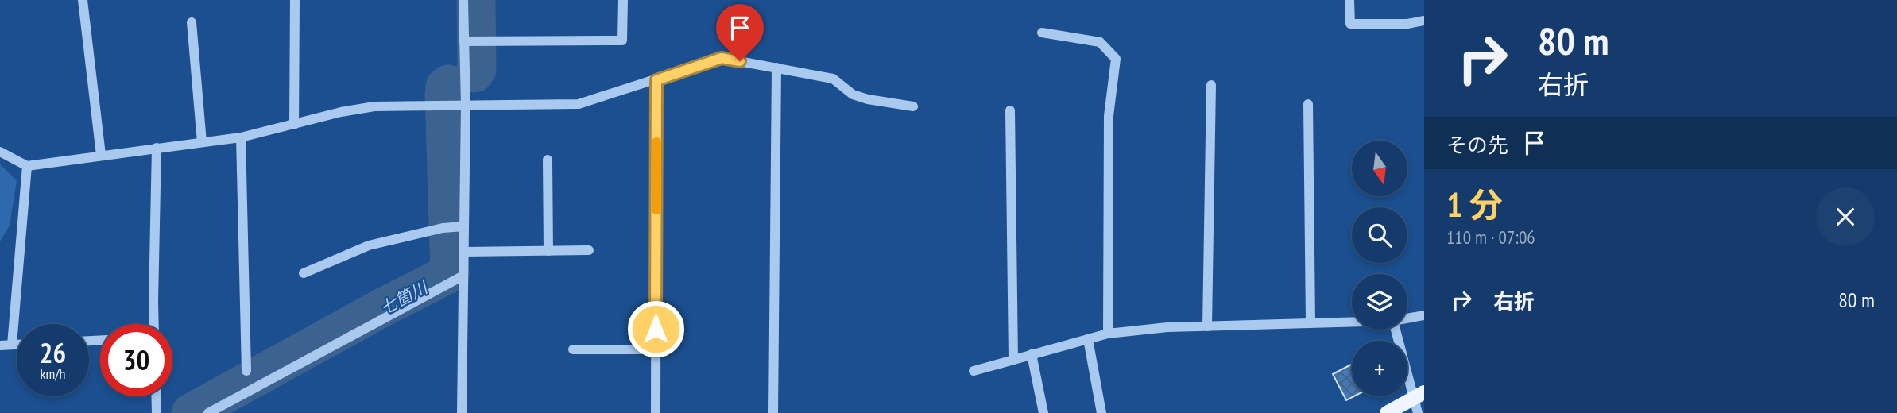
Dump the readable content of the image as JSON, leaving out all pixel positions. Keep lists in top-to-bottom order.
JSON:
{
  "water": ["七箇川"],
  "north": "bottom",
  "page": {
    "turn": ["80 m", "右折"],
    "then": "その先",
    "map_buttons": "+",
    "heading": ["1 分", "110 m · 07:06"],
    "list": [
      {
        "name": "右折",
        "value": "80 m"
      }
    ],
    "speed": "26 km/h",
    "limit": "30"
  }
}
